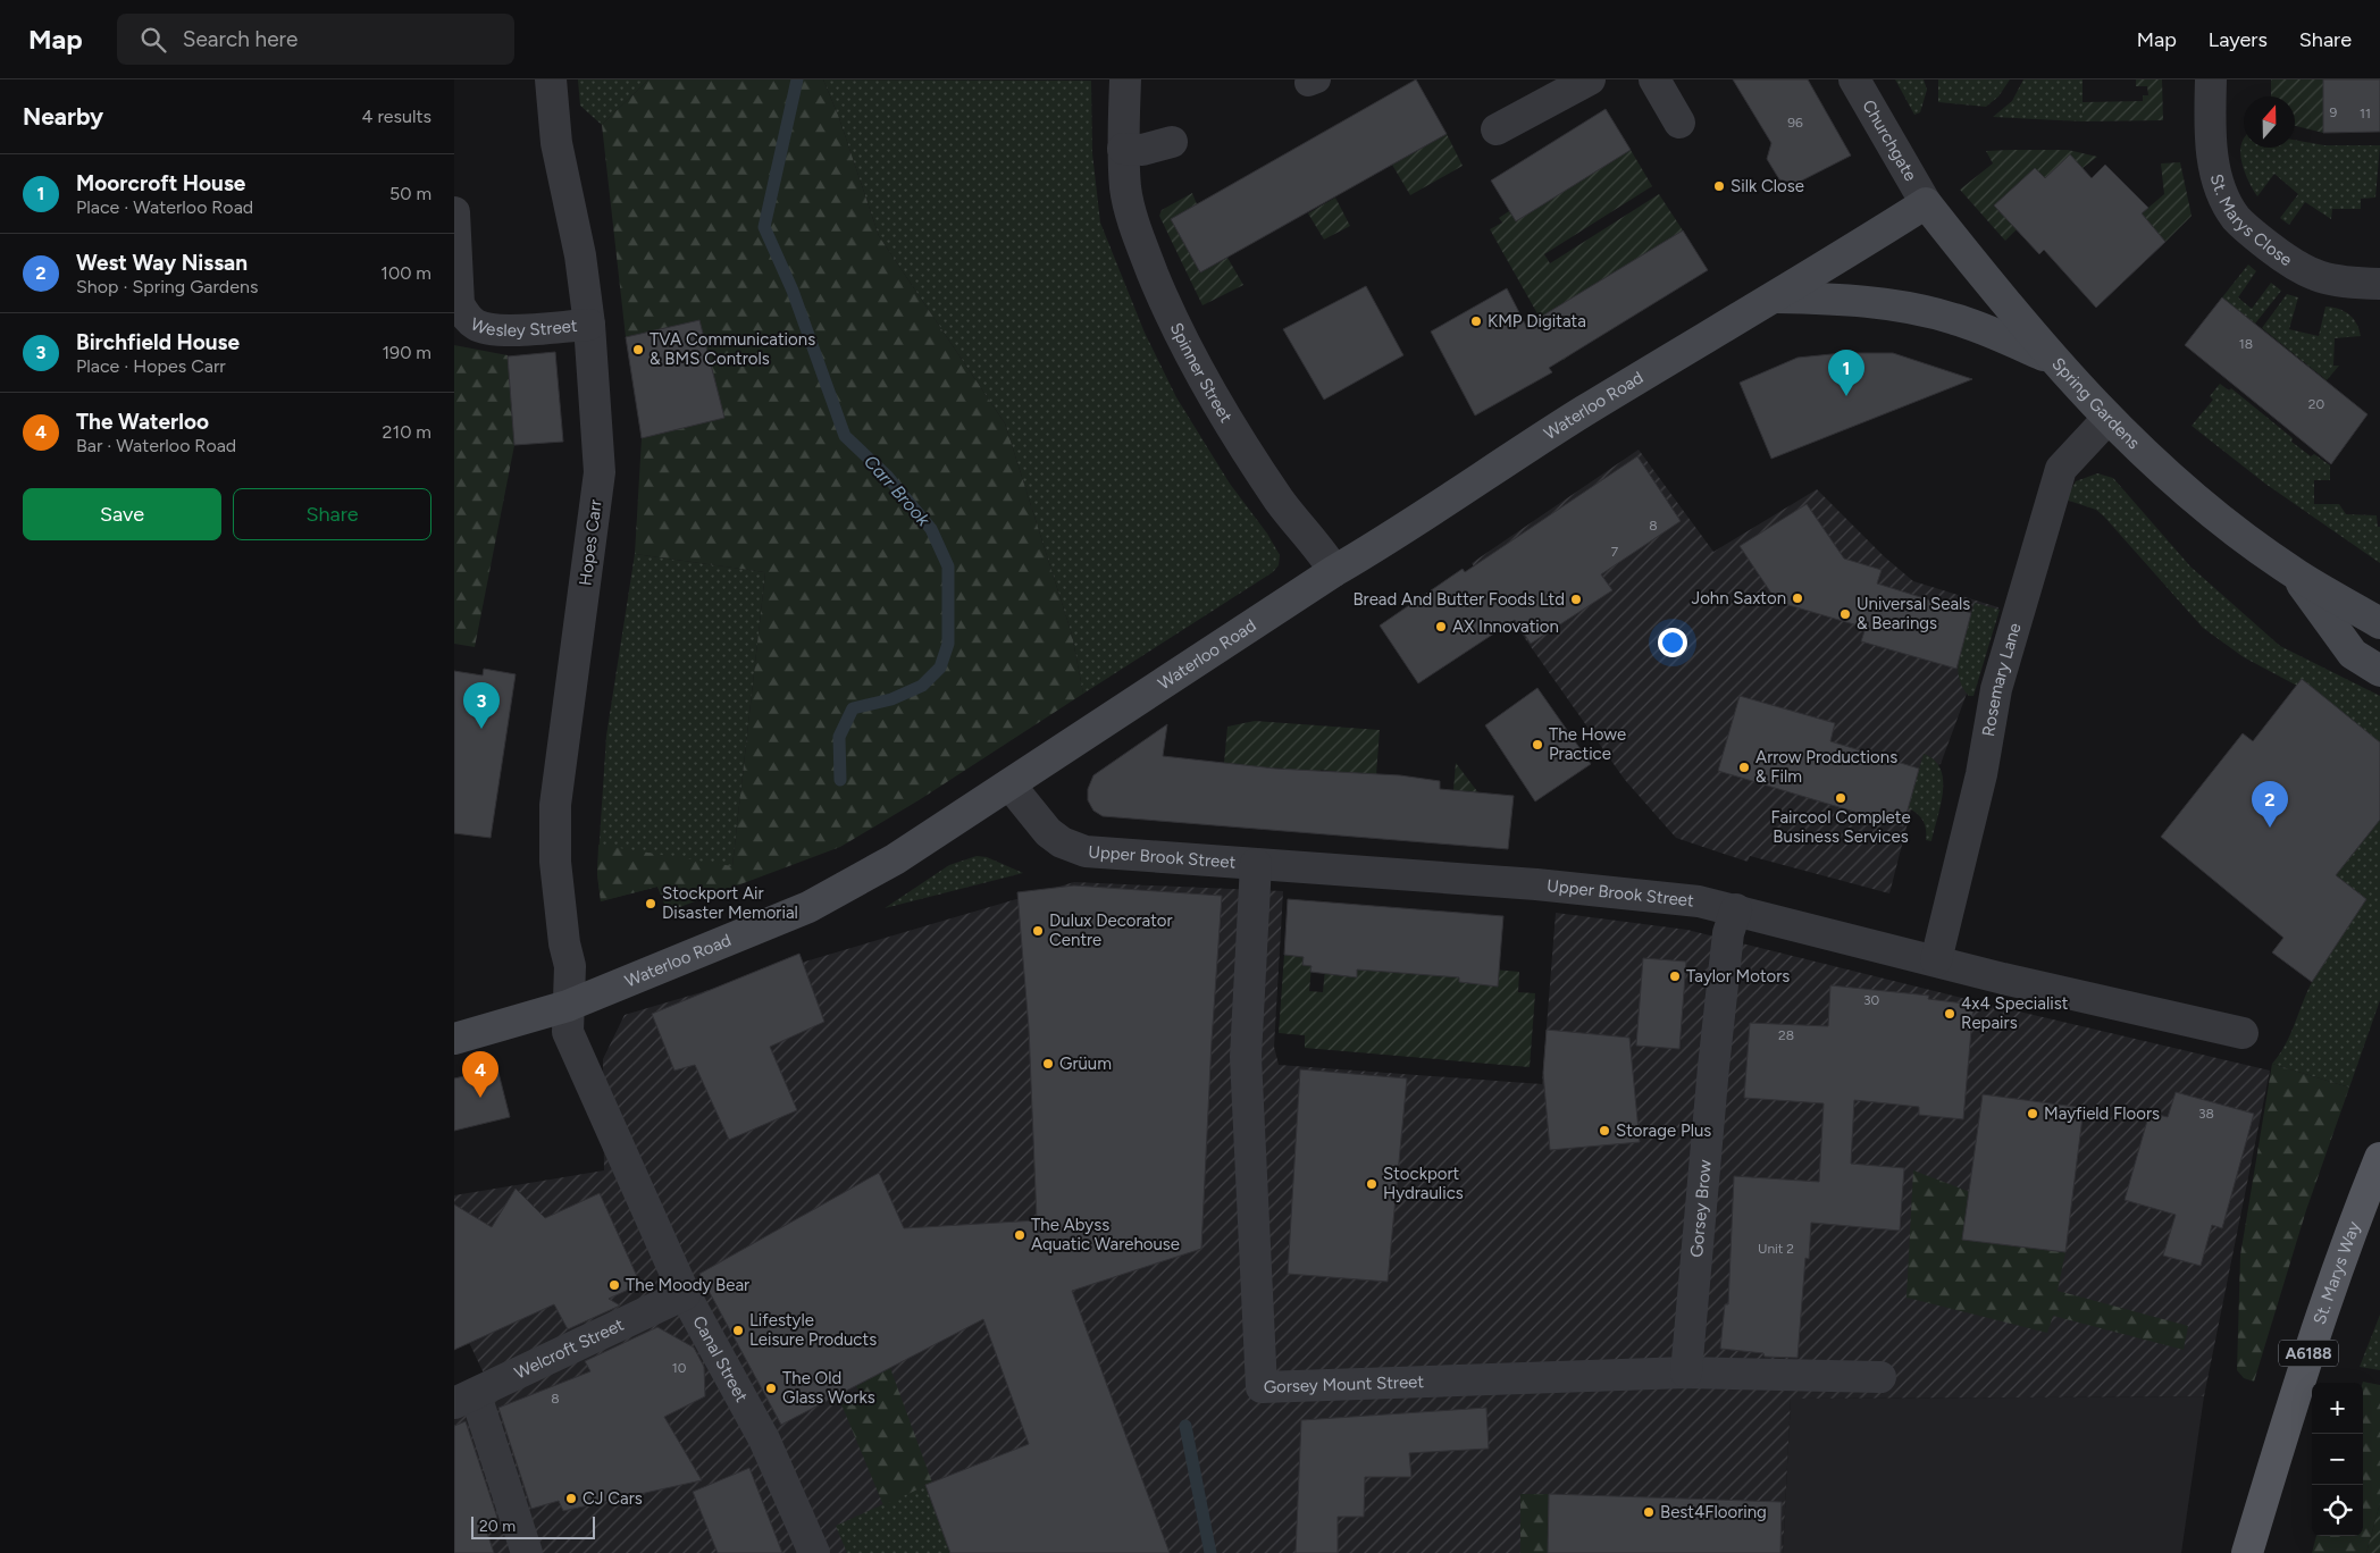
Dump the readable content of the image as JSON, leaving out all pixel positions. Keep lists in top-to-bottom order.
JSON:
{
  "streets": {
    "main road": [
      "Spring Gardens",
      "Waterloo Road",
      "St. Marys Way",
      "A6188"
    ],
    "street": [
      "Churchgate",
      "St. Marys Close",
      "Wesley Street",
      "Spinner Street",
      "Hopes Carr",
      "Rosemary Lane",
      "Upper Brook Street",
      "Gorsey Brow",
      "Welcroft Street",
      "Canal Street",
      "Gorsey Mount Street"
    ]
  },
  "crossings": [
    ["Churchgate", "Spring Gardens"],
    ["Churchgate", "Waterloo Road"],
    ["Wesley Street", "Hopes Carr"],
    ["Spinner Street", "Waterloo Road"],
    ["Spring Gardens", "Waterloo Road"],
    ["Spring Gardens", "Rosemary Lane"],
    ["Waterloo Road", "Hopes Carr"],
    ["Waterloo Road", "Upper Brook Street"],
    ["Waterloo Road", "Canal Street"],
    ["Hopes Carr", "Canal Street"],
    ["Rosemary Lane", "Upper Brook Street"],
    ["Upper Brook Street", "Gorsey Brow"],
    ["Upper Brook Street", "Gorsey Mount Street"],
    ["Gorsey Brow", "Gorsey Mount Street"],
    ["Welcroft Street", "Canal Street"]
  ],
  "water": ["Carr Brook"],
  "places": [
    "Silk Close",
    "KMP Digitata",
    "TVA Communications & BMS Controls",
    "John Saxton",
    "Bread And Butter Foods Ltd",
    "Universal Seals & Bearings",
    "AX Innovation",
    "The Howe Practice",
    "Arrow Productions & Film",
    "Faircool Complete Business Services",
    "Stockport Air Disaster Memorial",
    "Dulux Decorator Centre",
    "Taylor Motors",
    "4x4 Specialist Repairs",
    "Grüum",
    "Mayfield Floors",
    "Storage Plus",
    "Stockport Hydraulics",
    "The Abyss Aquatic Warehouse",
    "The Moody Bear",
    "Lifestyle Leisure Products",
    "The Old Glass Works",
    "CJ Cars",
    "Best4Flooring"
  ],
  "house_numbers": [
    "9",
    "11",
    "96",
    "18",
    "20",
    "8",
    "7",
    "30",
    "28",
    "38",
    "Unit 2",
    "10",
    "8"
  ],
  "scale_bar": "20 m",
  "north": "top",
  "page": {
    "header": "Map",
    "search": "Search here",
    "nav": ["Map", "Layers", "Share"],
    "heading": ["Nearby", "4 results"],
    "list": [
      {
        "mark": "1",
        "name": "Moorcroft House",
        "note": "Place · Waterloo Road",
        "value": "50 m"
      },
      {
        "mark": "2",
        "name": "West Way Nissan",
        "note": "Shop · Spring Gardens",
        "value": "100 m"
      },
      {
        "mark": "3",
        "name": "Birchfield House",
        "note": "Place · Hopes Carr",
        "value": "190 m"
      },
      {
        "mark": "4",
        "name": "The Waterloo",
        "note": "Bar · Waterloo Road",
        "value": "210 m"
      }
    ],
    "pins": [
      "1",
      "3",
      "2",
      "4"
    ],
    "buttons": ["Save", "Share"],
    "map_buttons": ["+", "−"],
    "scale": "20 m"
  }
}
